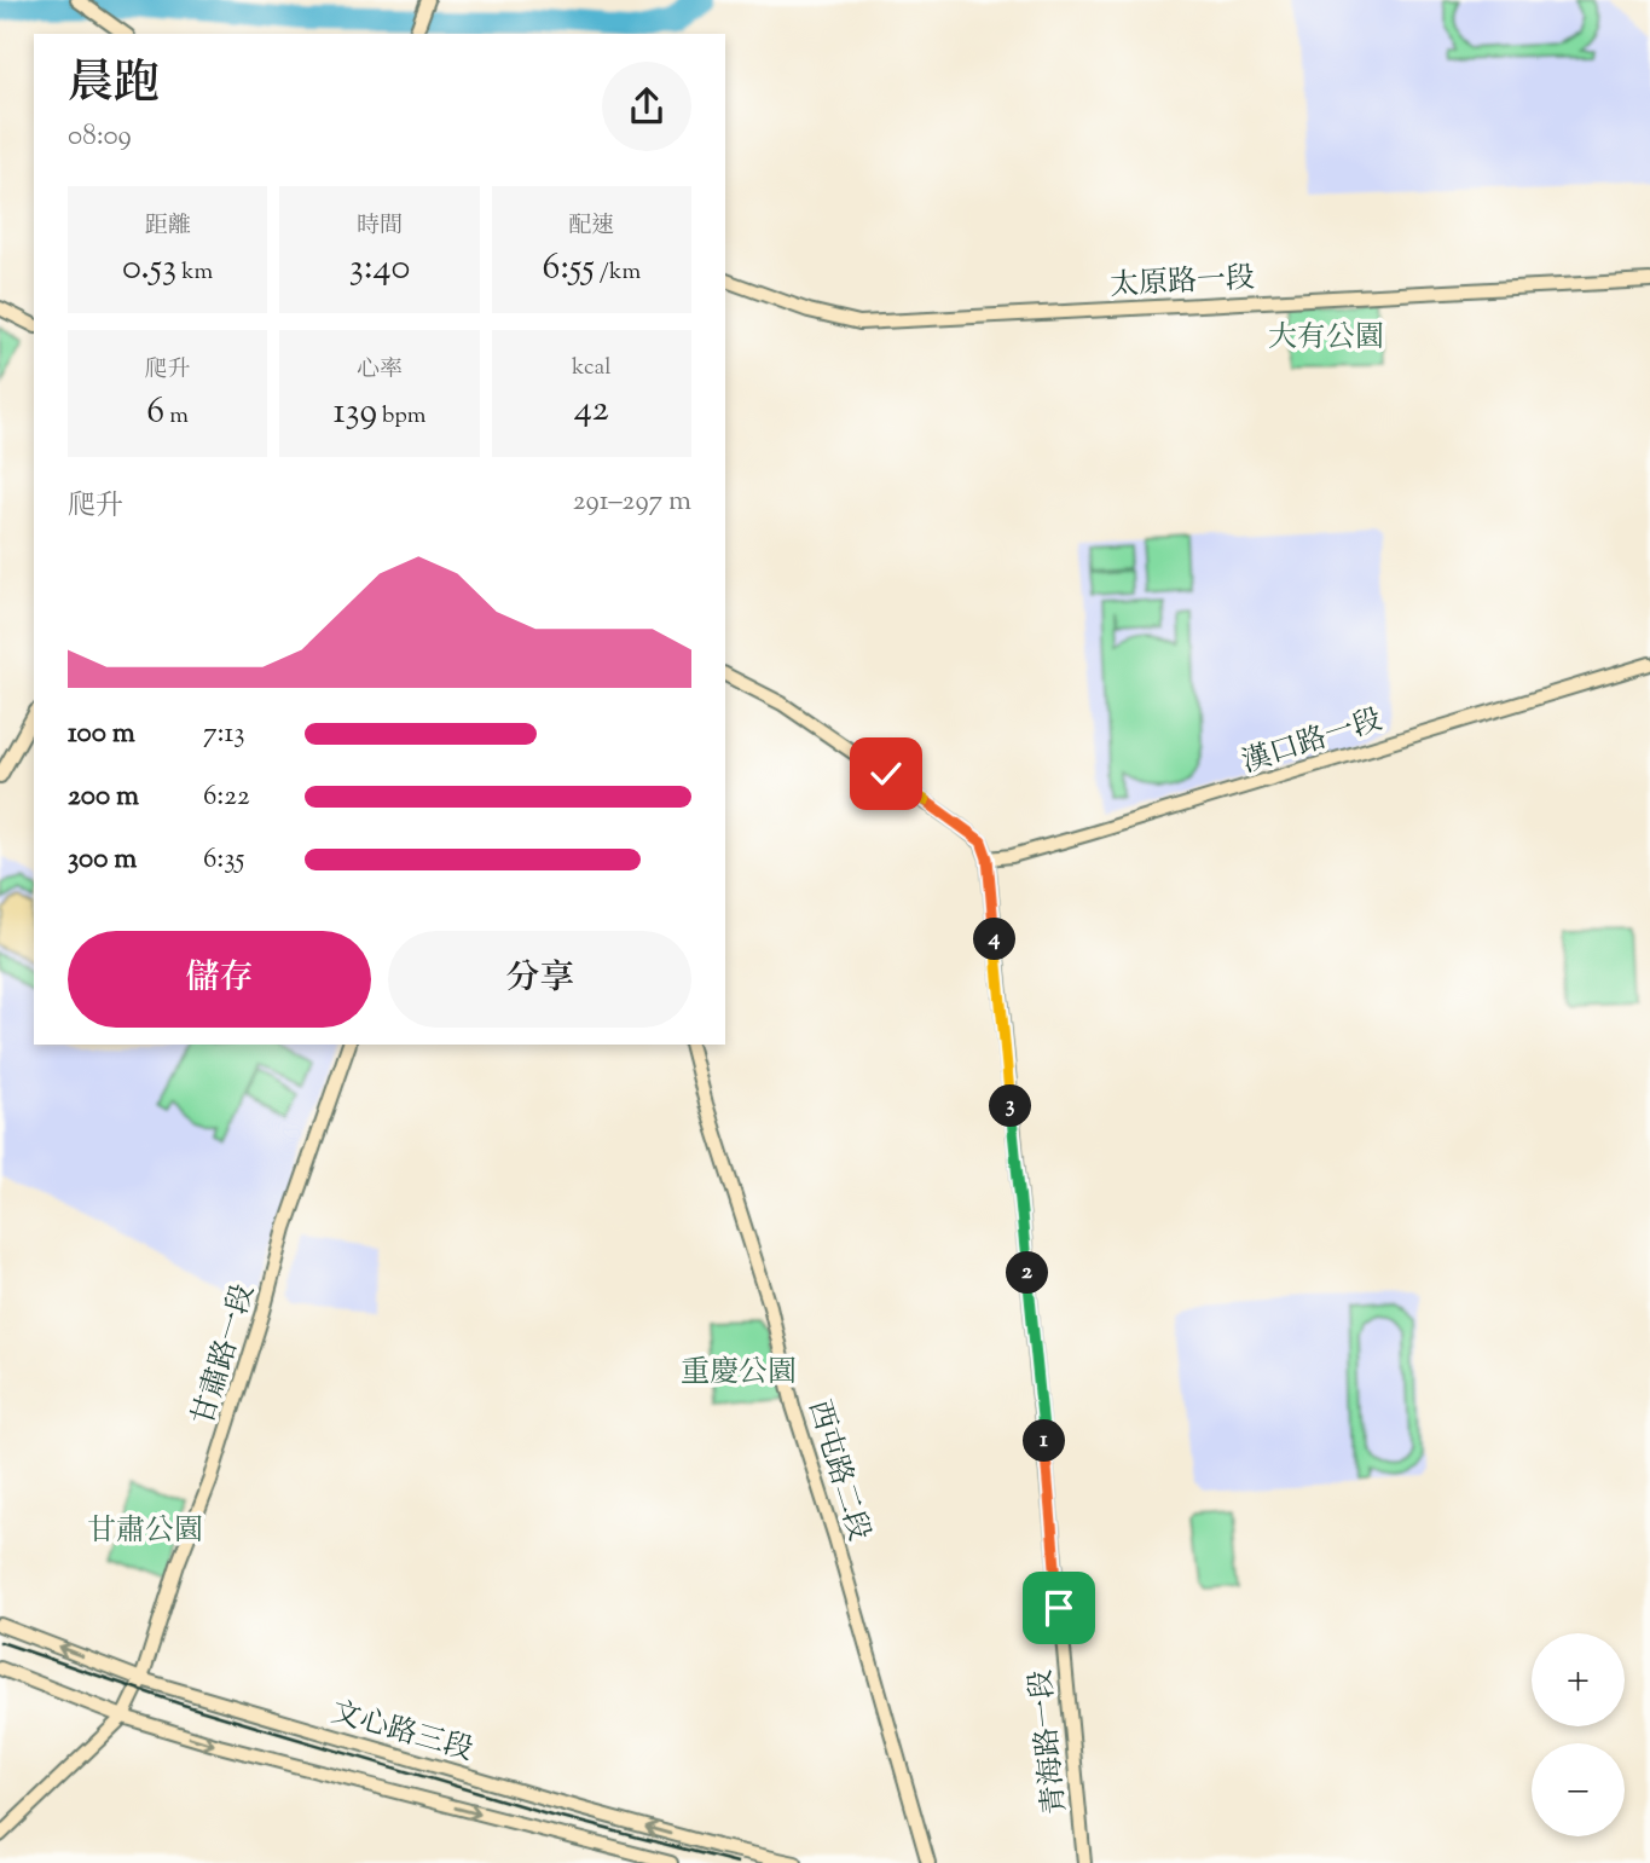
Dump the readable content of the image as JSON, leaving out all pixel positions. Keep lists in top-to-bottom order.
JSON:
{
  "streets": {
    "street": [
      "太原路一段",
      "漢口路一段",
      "甘肅路一段",
      "西屯路二段",
      "文心路三段",
      "青海路一段"
    ]
  },
  "crossings": [
    ["漢口路一段", "青海路一段"],
    ["甘肅路一段", "文心路三段"]
  ],
  "parks": ["大有公園", "重慶公園", "甘肅公園"],
  "page": {
    "heading": ["晨跑", "08:09"],
    "stats": [
      ["距離", "0.53 km"],
      ["時間", "3:40"],
      ["配速", "6:55 /km"],
      ["爬升", "6 m"],
      ["心率", "139 bpm"],
      ["kcal", "42"]
    ],
    "chart": ["爬升", "291–297 m"],
    "list": [
      {
        "name": "100 m",
        "note": "7:13"
      },
      {
        "name": "200 m",
        "note": "6:22"
      },
      {
        "name": "300 m",
        "note": "6:35"
      }
    ],
    "buttons": ["儲存", "分享"],
    "pins": [
      "4",
      "3",
      "2",
      "1"
    ],
    "map_buttons": ["+", "−"]
  }
}
